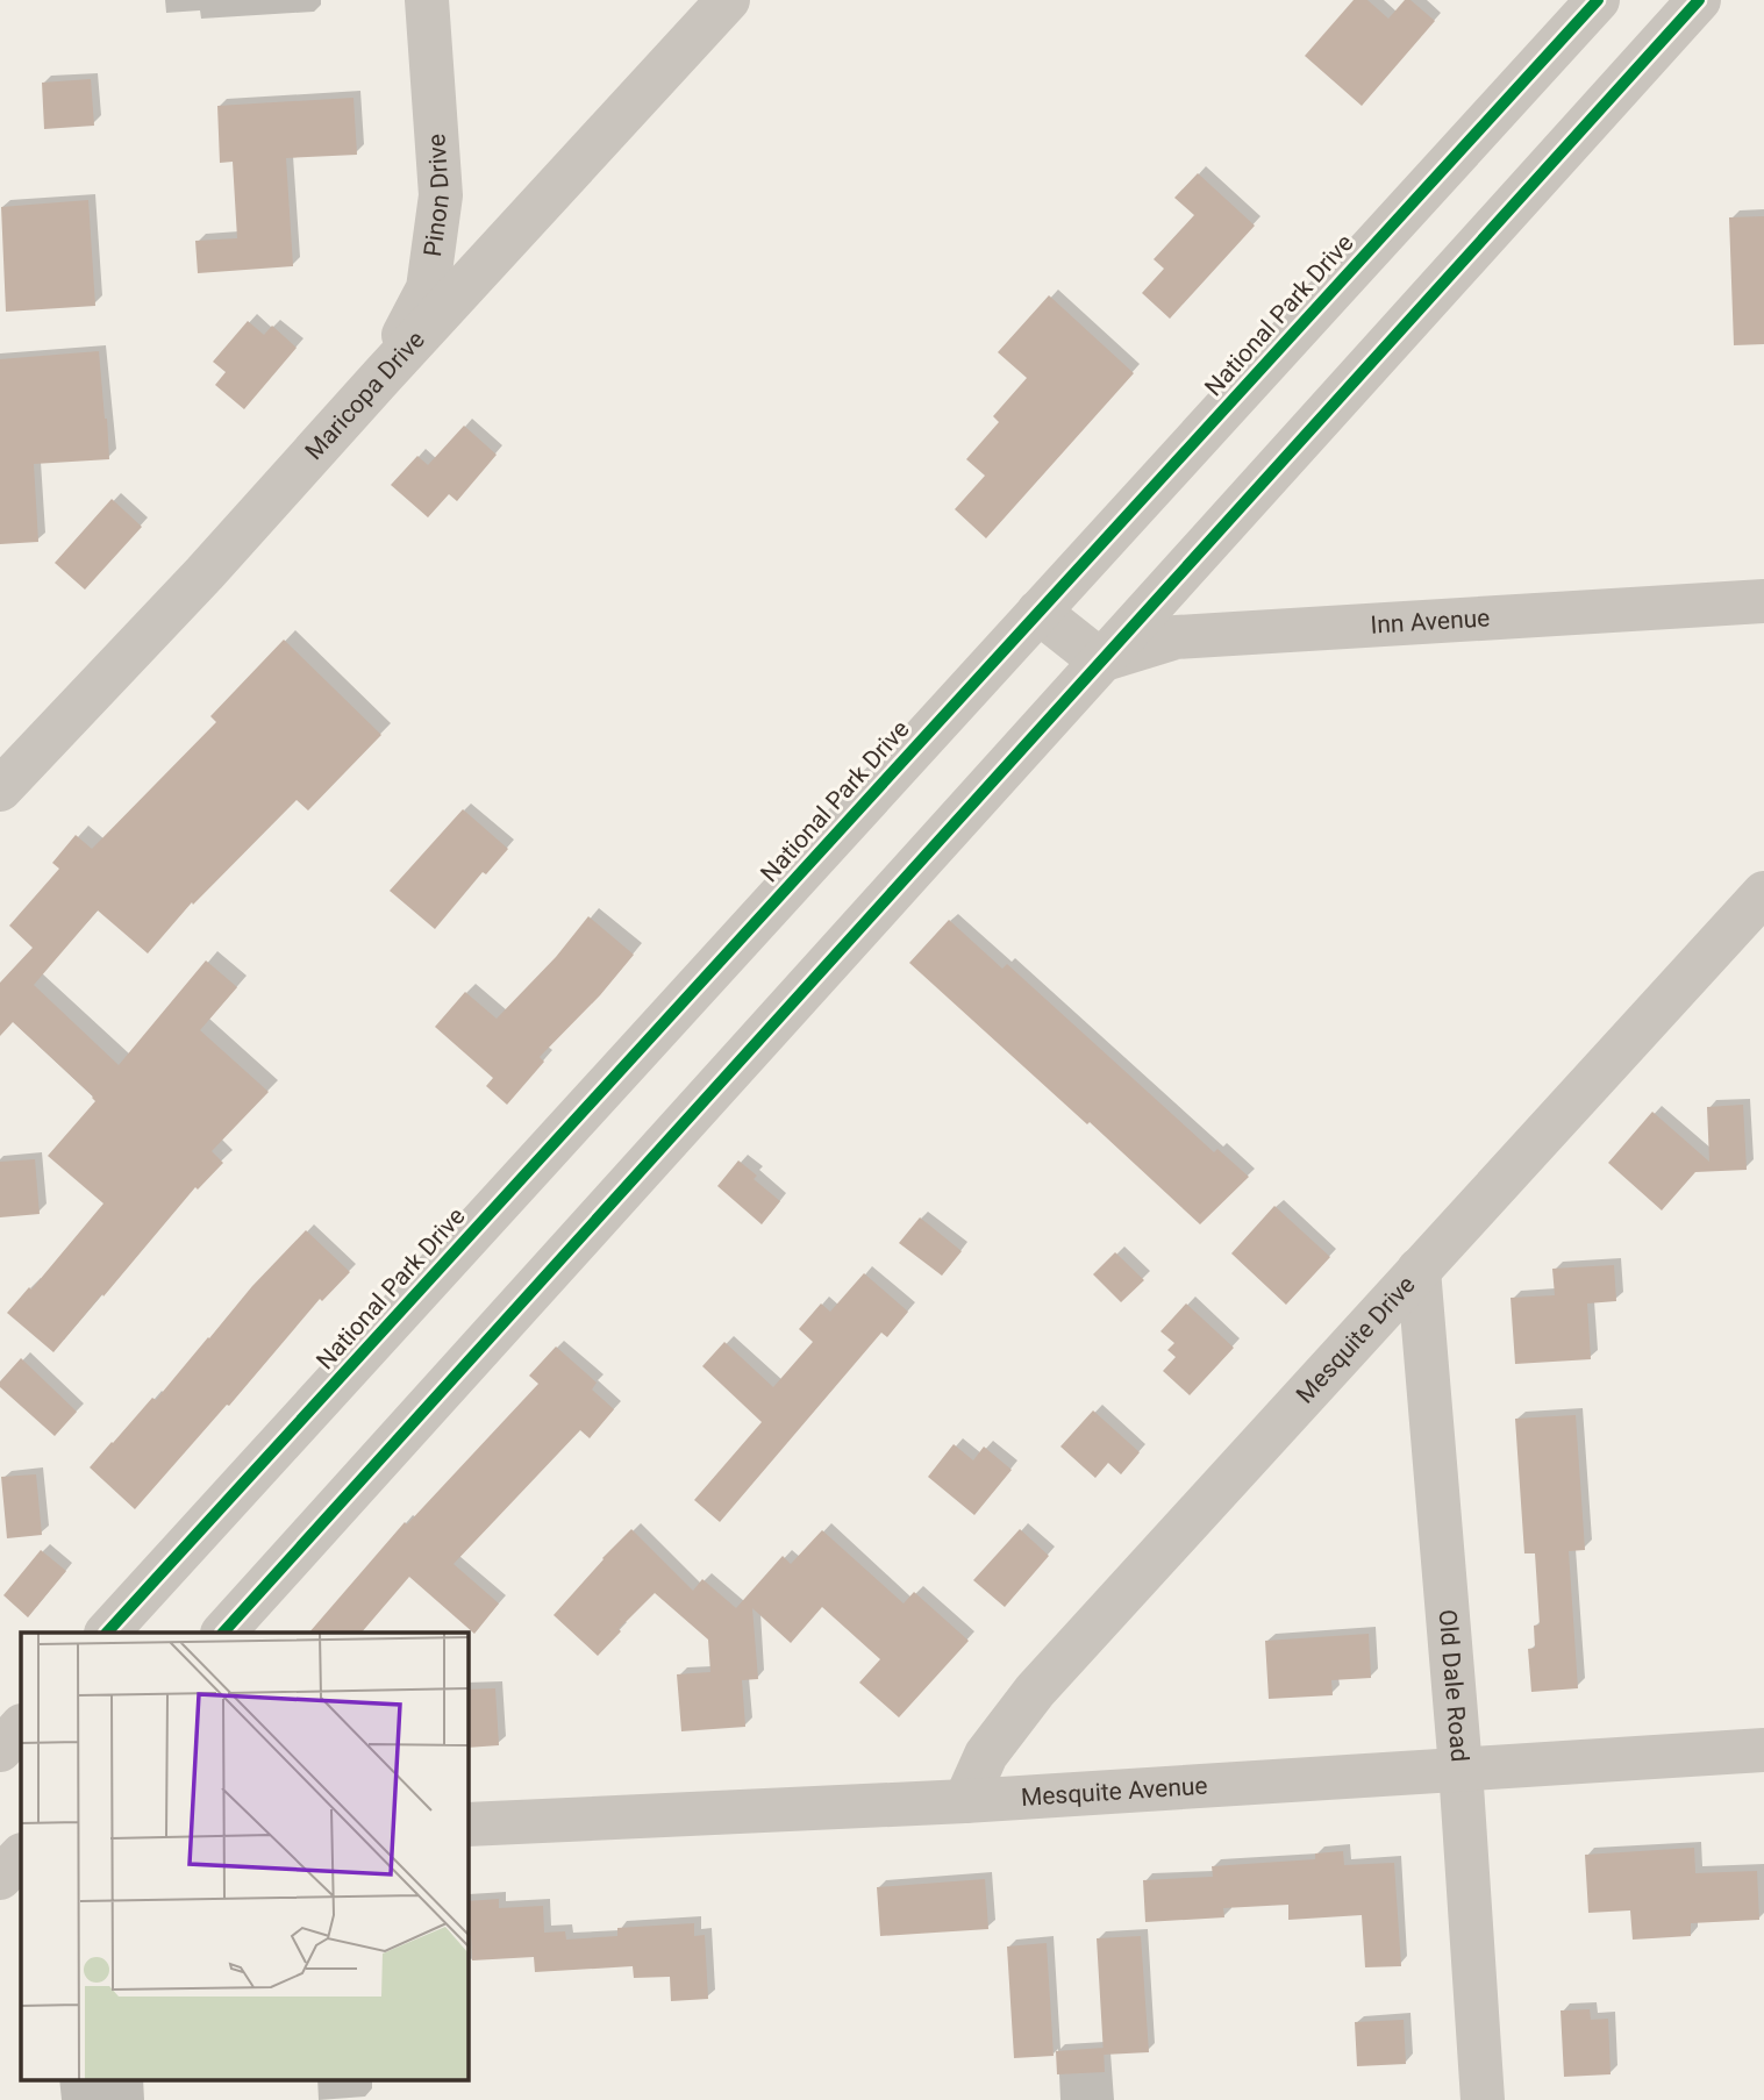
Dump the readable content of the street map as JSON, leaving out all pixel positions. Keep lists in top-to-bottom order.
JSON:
{
  "streets": {
    "street": [
      "Pinon Drive",
      "National Park Drive",
      "Maricopa Drive",
      "Inn Avenue",
      "Mesquite Drive",
      "Old Dale Road",
      "Mesquite Avenue"
    ]
  },
  "crossings": [
    ["Pinon Drive", "Maricopa Drive"],
    ["Mesquite Drive", "Old Dale Road"],
    ["Mesquite Drive", "Mesquite Avenue"],
    ["Old Dale Road", "Mesquite Avenue"]
  ]
}
